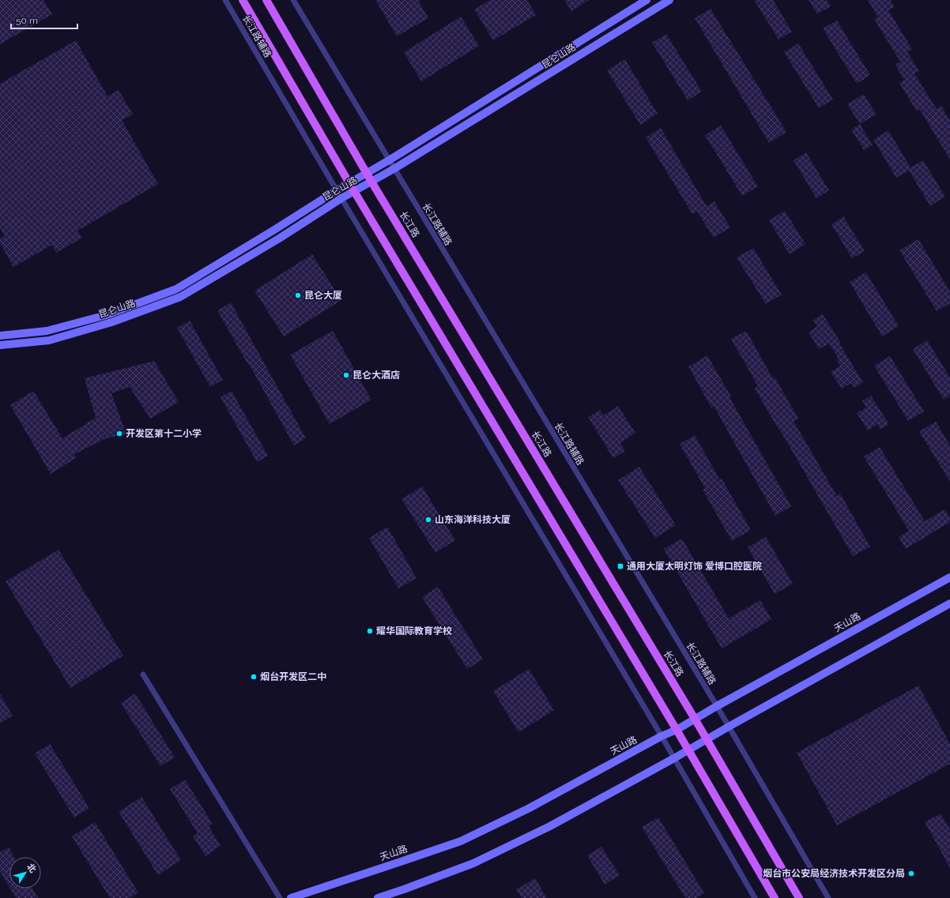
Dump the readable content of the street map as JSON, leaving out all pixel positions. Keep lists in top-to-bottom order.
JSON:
{
  "streets": {
    "main road": ["长江路"],
    "street": ["昆仑山路", "天山路"],
    "lane": ["长江路辅路"]
  },
  "crossings": [
    ["长江路辅路", "昆仑山路"],
    ["长江路辅路", "天山路"],
    ["昆仑山路", "长江路"],
    ["长江路", "天山路"]
  ],
  "places": {
    "other": [
      "昆仑大厦",
      "昆仑大酒店",
      "开发区第十二小学",
      "山东海洋科技大厦",
      "耀华国际教育学校",
      "烟台开发区二中",
      "烟台市公安局经济技术开发区分局"
    ],
    "transit": ["通用大厦太明灯饰 爱博口腔医院"]
  },
  "scale_bar": "50 m",
  "north": "top right"
}
